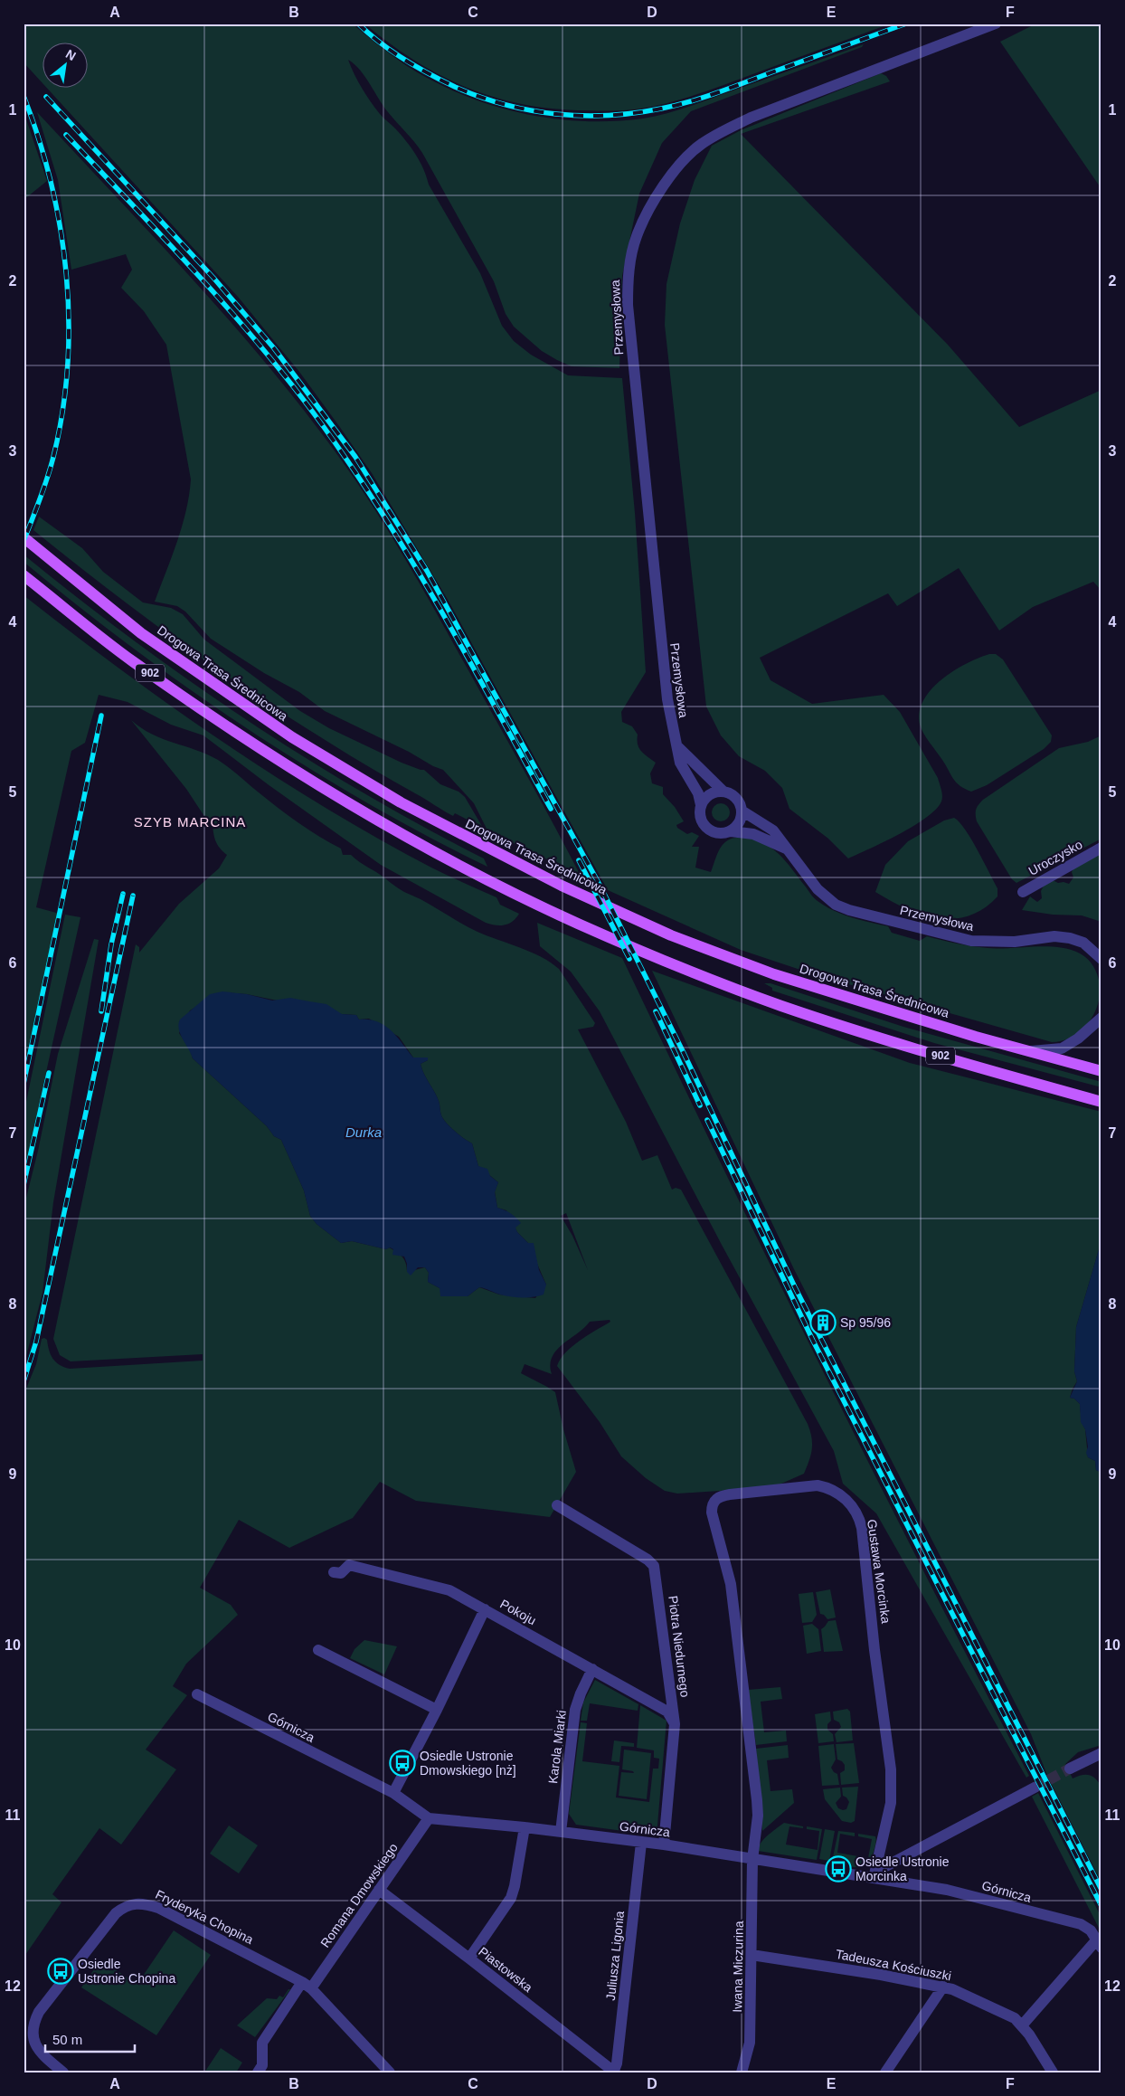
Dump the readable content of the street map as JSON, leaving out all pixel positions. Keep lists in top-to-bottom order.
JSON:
{
  "streets": {
    "main road": ["902", "Drogowa Trasa Średnicowa"],
    "street": [
      "Przemysłowa",
      "Uroczysko",
      "Gustawa Morcinka",
      "Pokoju",
      "Piotra Niedurnego",
      "Górnicza",
      "Karola Miarki",
      "Romana Dmowskiego",
      "Fryderyka Chopina",
      "Juliusza Ligonia",
      "Tadeusza Kościuszki",
      "Iwana Miczurina",
      "Piastowska"
    ]
  },
  "crossings": [
    ["Gustawa Morcinka", "Górnicza"],
    ["Gustawa Morcinka", "Iwana Miczurina"],
    ["Pokoju", "Piotra Niedurnego"],
    ["Pokoju", "Karola Miarki"],
    ["Piotra Niedurnego", "Górnicza"],
    ["Górnicza", "Karola Miarki"],
    ["Górnicza", "Romana Dmowskiego"],
    ["Górnicza", "Juliusza Ligonia"],
    ["Górnicza", "Iwana Miczurina"],
    ["Romana Dmowskiego", "Fryderyka Chopina"],
    ["Romana Dmowskiego", "Piastowska"],
    ["Juliusza Ligonia", "Piastowska"],
    ["Tadeusza Kościuszki", "Iwana Miczurina"]
  ],
  "districts": ["SZYB MARCINA"],
  "water": ["Durka"],
  "places": {
    "building": ["Sp 95/96"],
    "bus stop": ["Osiedle Ustronie Dmowskiego [nż]", "Osiedle Ustronie Morcinka", "Osiedle Ustronie Chopina"]
  },
  "scale_bar": "50 m",
  "north": "top right",
  "grid": {
    "columns": [
      "A",
      "B",
      "C",
      "D",
      "E",
      "F"
    ],
    "rows": [
      "1",
      "2",
      "3",
      "4",
      "5",
      "6",
      "7",
      "8",
      "9",
      "10",
      "11",
      "12"
    ]
  }
}
